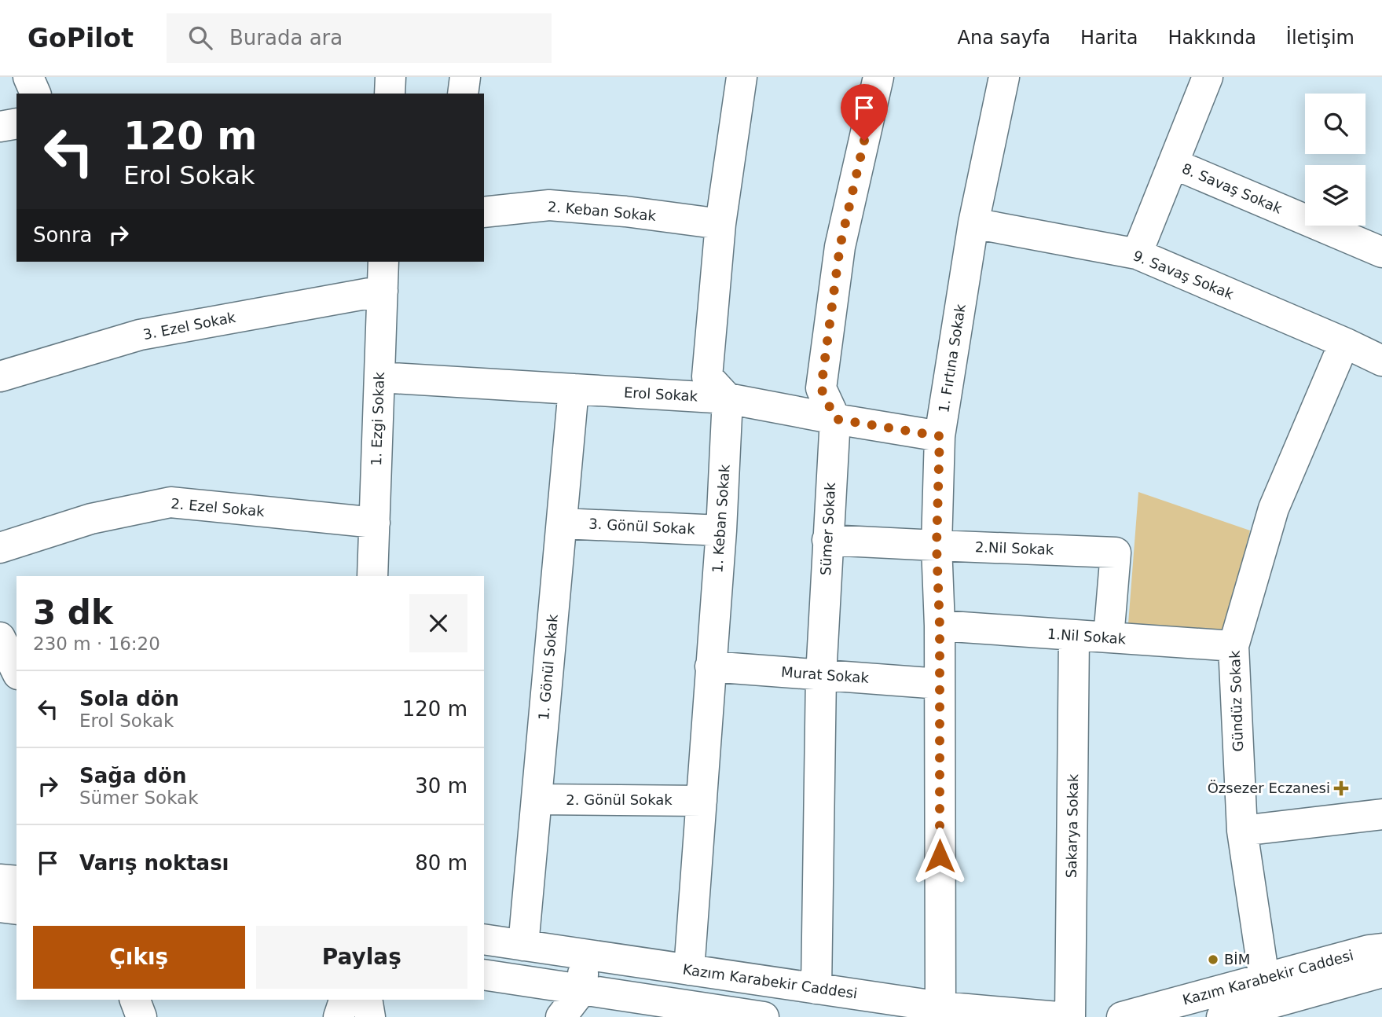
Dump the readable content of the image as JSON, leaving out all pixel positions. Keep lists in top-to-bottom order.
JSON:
{
  "streets": {
    "street": [
      "8. Savaş Sokak",
      "2. Keban Sokak",
      "9. Savaş Sokak",
      "3. Ezel Sokak",
      "1. Fırtına Sokak",
      "Erol Sokak",
      "1. Ezgi Sokak",
      "2. Ezel Sokak",
      "1. Keban Sokak",
      "3. Gönül Sokak",
      "Sümer Sokak",
      "2.Nil Sokak",
      "1.Nil Sokak",
      "1. Gönül Sokak",
      "Murat Sokak",
      "Gündüz Sokak",
      "2. Gönül Sokak",
      "Sakarya Sokak",
      "Kazım Karabekir Caddesi"
    ]
  },
  "crossings": [
    ["9. Savaş Sokak", "1. Fırtına Sokak"],
    ["9. Savaş Sokak", "Gündüz Sokak"],
    ["3. Ezel Sokak", "1. Ezgi Sokak"],
    ["1. Fırtına Sokak", "Erol Sokak"],
    ["1. Fırtına Sokak", "2.Nil Sokak"],
    ["1. Fırtına Sokak", "1.Nil Sokak"],
    ["1. Fırtına Sokak", "Murat Sokak"],
    ["1. Fırtına Sokak", "Kazım Karabekir Caddesi"],
    ["Erol Sokak", "1. Ezgi Sokak"],
    ["Erol Sokak", "1. Keban Sokak"],
    ["Erol Sokak", "Sümer Sokak"],
    ["Erol Sokak", "1. Gönül Sokak"],
    ["1. Ezgi Sokak", "2. Ezel Sokak"],
    ["1. Keban Sokak", "3. Gönül Sokak"],
    ["1. Keban Sokak", "Murat Sokak"],
    ["1. Keban Sokak", "2. Gönül Sokak"],
    ["1. Keban Sokak", "Kazım Karabekir Caddesi"],
    ["3. Gönül Sokak", "1. Gönül Sokak"],
    ["Sümer Sokak", "2.Nil Sokak"],
    ["Sümer Sokak", "Murat Sokak"],
    ["Sümer Sokak", "Kazım Karabekir Caddesi"],
    ["2.Nil Sokak", "1.Nil Sokak"],
    ["1.Nil Sokak", "Gündüz Sokak"],
    ["1.Nil Sokak", "Sakarya Sokak"],
    ["1. Gönül Sokak", "2. Gönül Sokak"],
    ["1. Gönül Sokak", "Kazım Karabekir Caddesi"],
    ["Gündüz Sokak", "Kazım Karabekir Caddesi"]
  ],
  "places": {
    "health": ["Özsezer Eczanesi"],
    "other": ["BİM"]
  },
  "page": {
    "header": "GoPilot",
    "search": "Burada ara",
    "nav": [
      "Ana sayfa",
      "Harita",
      "Hakkında",
      "İletişim"
    ],
    "turn": ["120 m", "Erol Sokak"],
    "then": "Sonra",
    "heading": ["3 dk", "230 m · 16:20"],
    "list": [
      {
        "name": "Sola dön",
        "note": "Erol Sokak",
        "value": "120 m"
      },
      {
        "name": "Sağa dön",
        "note": "Sümer Sokak",
        "value": "30 m"
      },
      {
        "name": "Varış noktası",
        "value": "80 m"
      }
    ],
    "buttons": ["Çıkış", "Paylaş"]
  }
}
